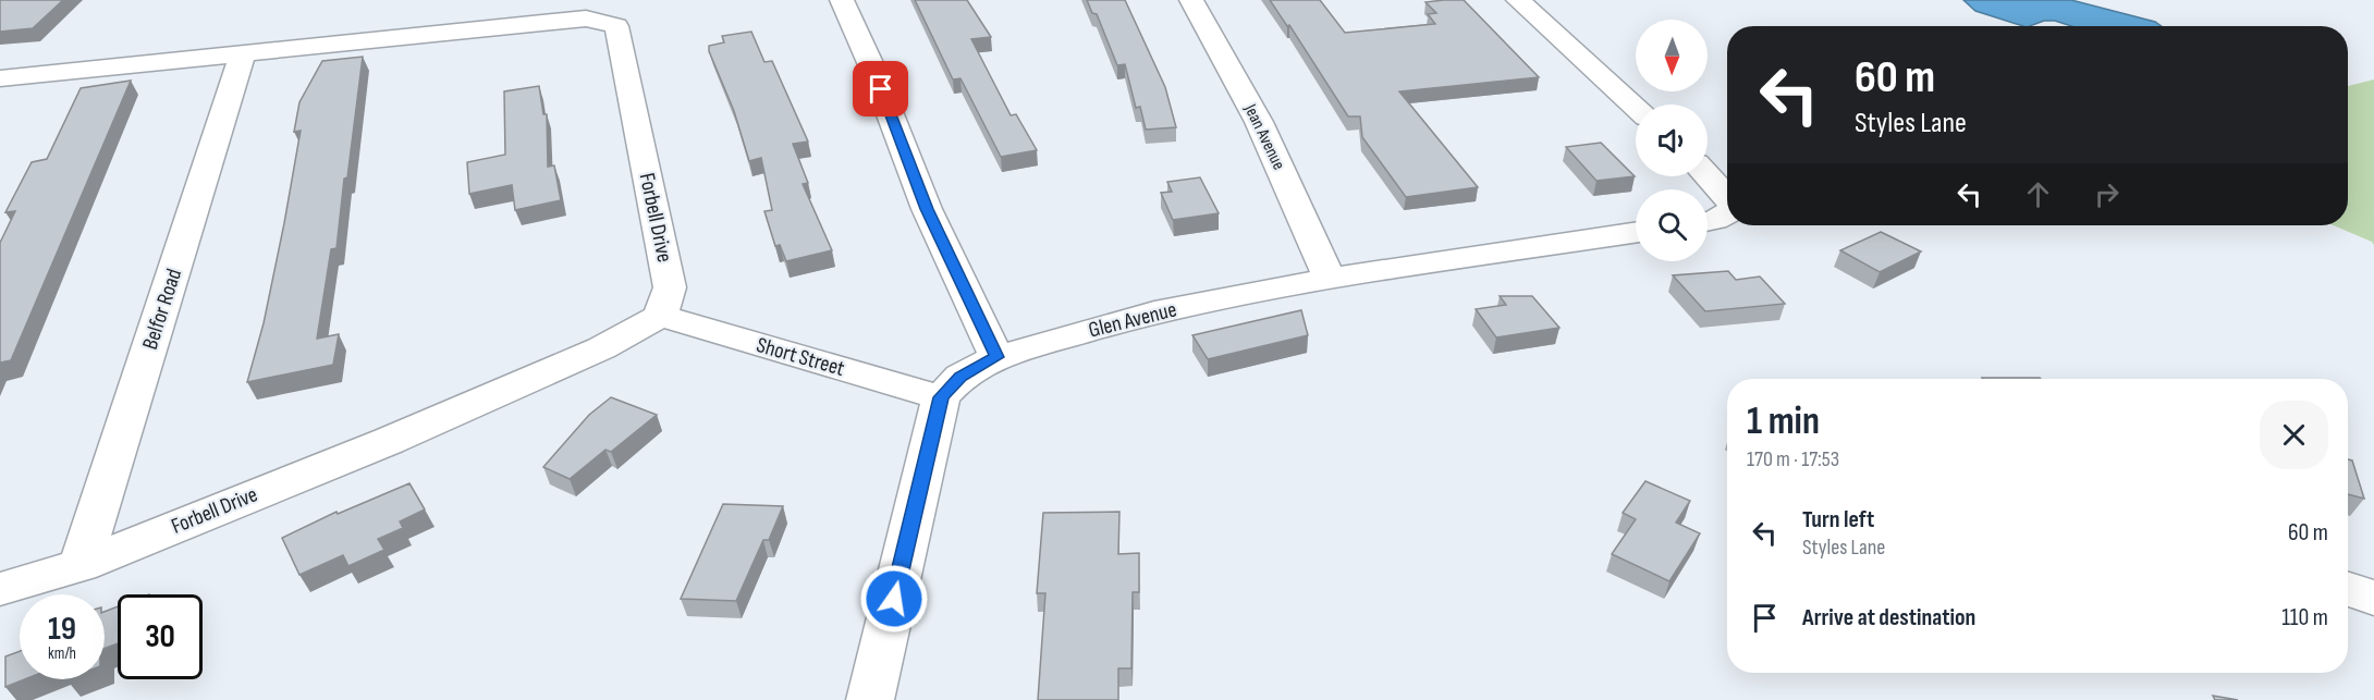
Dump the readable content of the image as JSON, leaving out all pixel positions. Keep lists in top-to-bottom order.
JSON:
{
  "streets": {
    "street": [
      "Jean Avenue",
      "Forbell Drive",
      "Belfor Road",
      "Glen Avenue",
      "Short Street"
    ]
  },
  "crossings": [
    ["Jean Avenue", "Glen Avenue"],
    ["Forbell Drive", "Belfor Road"],
    ["Forbell Drive", "Short Street"],
    ["Glen Avenue", "Short Street"]
  ],
  "north": "bottom",
  "page": {
    "turn": ["60 m", "Styles Lane"],
    "heading": ["1 min", "170 m · 17:53"],
    "list": [
      {
        "name": "Turn left",
        "note": "Styles Lane",
        "value": "60 m"
      },
      {
        "name": "Arrive at destination",
        "value": "110 m"
      }
    ],
    "speed": "19 km/h",
    "limit": "30"
  }
}
